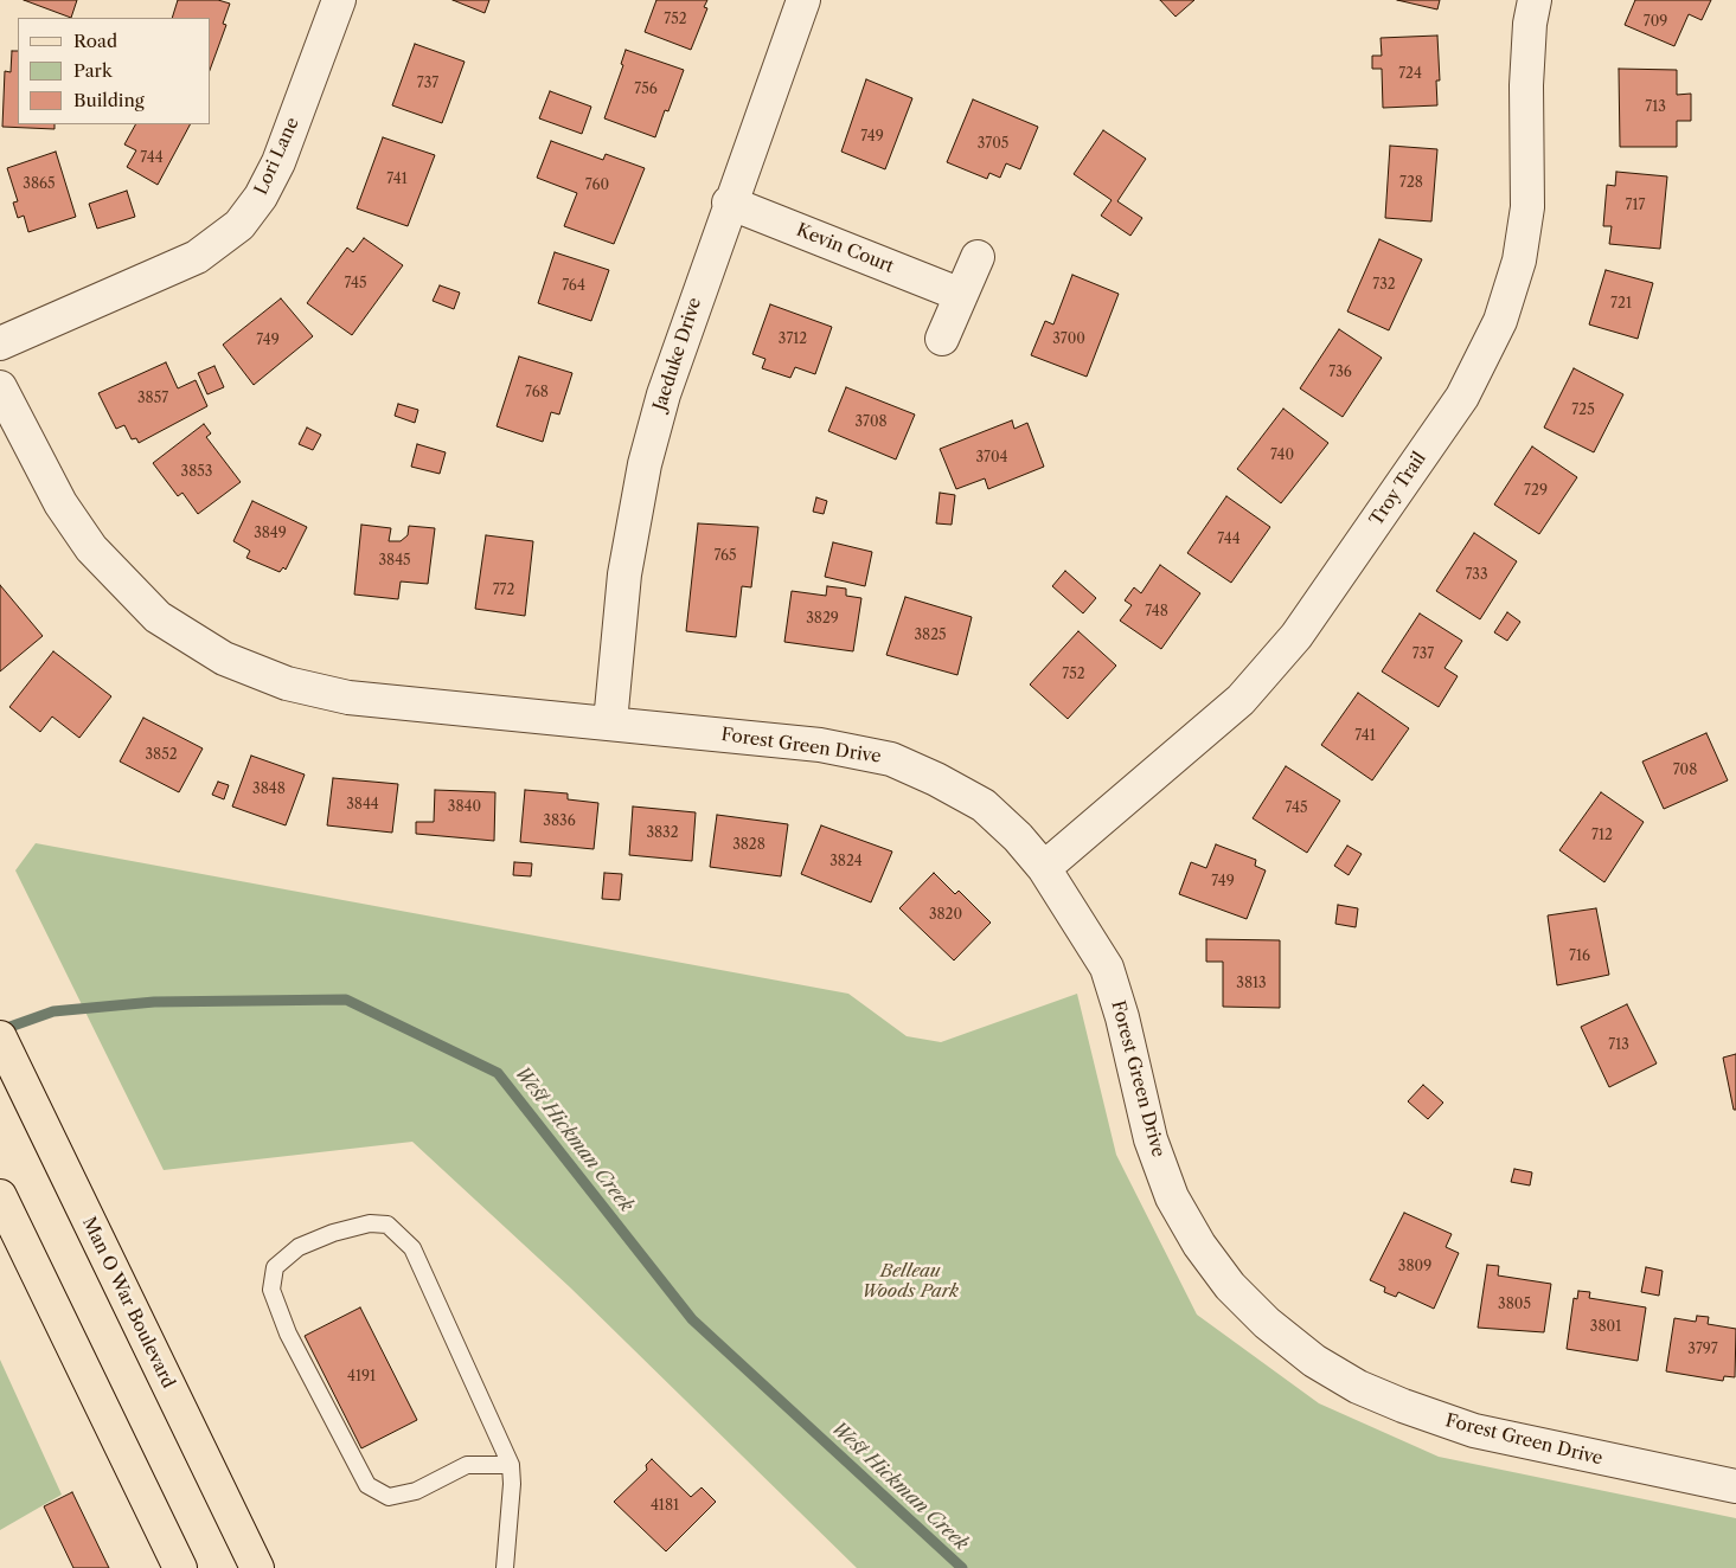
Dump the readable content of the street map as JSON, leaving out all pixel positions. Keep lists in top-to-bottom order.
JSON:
{
  "streets": {
    "main road": ["Man O War Boulevard"],
    "street": [
      "Lori Lane",
      "Kevin Court",
      "Jaeduke Drive",
      "Troy Trail",
      "Forest Green Drive"
    ]
  },
  "crossings": [
    ["Kevin Court", "Jaeduke Drive"],
    ["Jaeduke Drive", "Forest Green Drive"],
    ["Troy Trail", "Forest Green Drive"]
  ],
  "water": ["West Hickman Creek"],
  "parks": ["Belleau Woods Park"],
  "house_numbers": [
    "752",
    "709",
    "724",
    "737",
    "756",
    "713",
    "749",
    "3705",
    "744",
    "741",
    "728",
    "3865",
    "760",
    "717",
    "745",
    "732",
    "764",
    "721",
    "3712",
    "3700",
    "749",
    "736",
    "768",
    "3857",
    "725",
    "3708",
    "740",
    "3704",
    "3853",
    "729",
    "3849",
    "744",
    "765",
    "3845",
    "733",
    "772",
    "748",
    "3829",
    "3825",
    "737",
    "752",
    "741",
    "3852",
    "708",
    "3848",
    "3844",
    "3840",
    "745",
    "3836",
    "3832",
    "712",
    "3828",
    "3824",
    "749",
    "3820",
    "716",
    "3813",
    "713",
    "3809",
    "3805",
    "3801",
    "3797",
    "4191",
    "4181"
  ],
  "legend": ["Road", "Park", "Building"]
}
